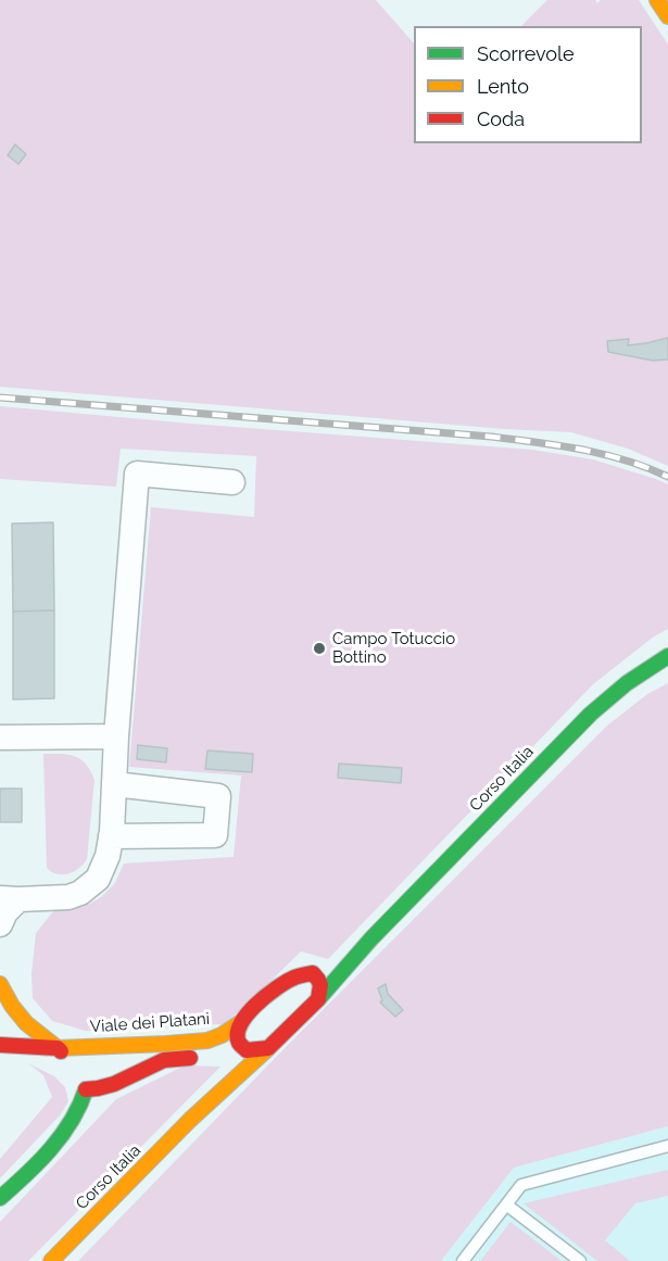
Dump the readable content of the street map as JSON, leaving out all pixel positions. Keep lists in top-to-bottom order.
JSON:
{
  "streets": {
    "main road": ["Corso Italia", "Viale dei Platani"]
  },
  "crossings": [
    ["Corso Italia", "Viale dei Platani"]
  ],
  "places": ["Campo Totuccio Bottino"],
  "legend": ["Scorrevole", "Lento", "Coda"]
}
